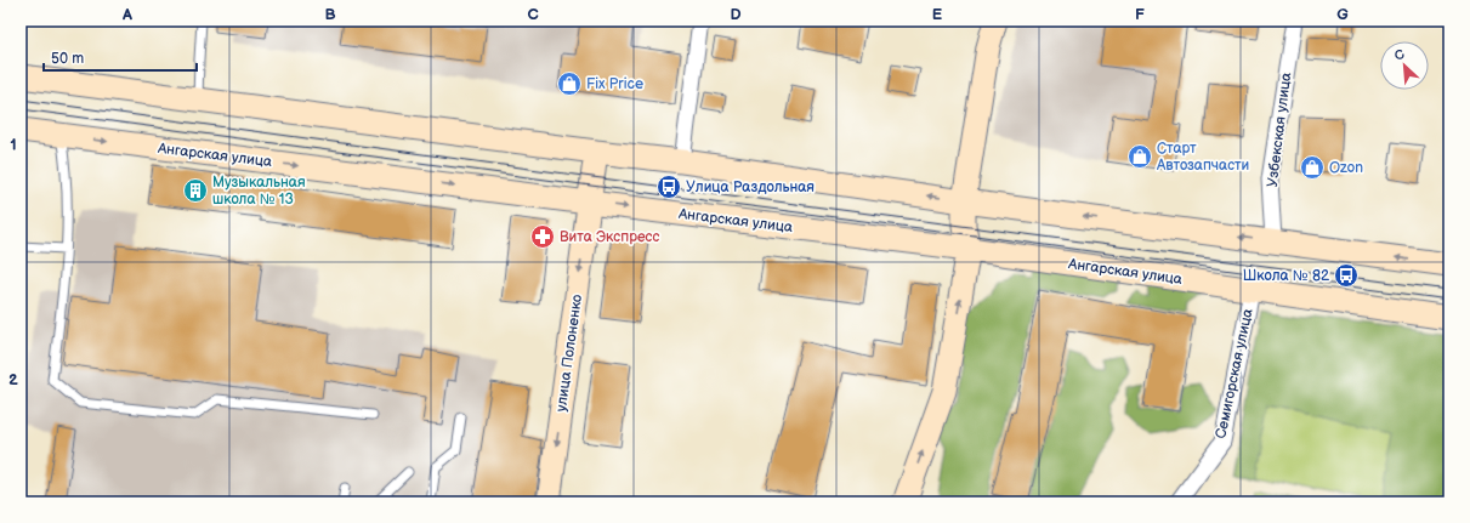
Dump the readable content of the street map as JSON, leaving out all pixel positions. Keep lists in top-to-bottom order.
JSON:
{
  "streets": {
    "main road": ["Ангарская улица", "улица Полоненко"],
    "street": ["Узбекская улица", "Семигорская улица"]
  },
  "crossings": [
    ["Ангарская улица", "улица Полоненко"],
    ["Ангарская улица", "Семигорская улица"]
  ],
  "one_way": ["улица Полоненко"],
  "places": {
    "shop": ["Fix Price", "Старт Автозапчасти", "Ozon"],
    "bus stop": ["Улица Раздольная", "Школа № 82"],
    "building": ["Музыкальная школа № 13"],
    "pharmacy": ["Вита Экспресс"]
  },
  "scale_bar": "50 m",
  "north": "top left",
  "grid": {
    "columns": [
      "A",
      "B",
      "C",
      "D",
      "E",
      "F",
      "G"
    ],
    "rows": ["1", "2"]
  }
}
